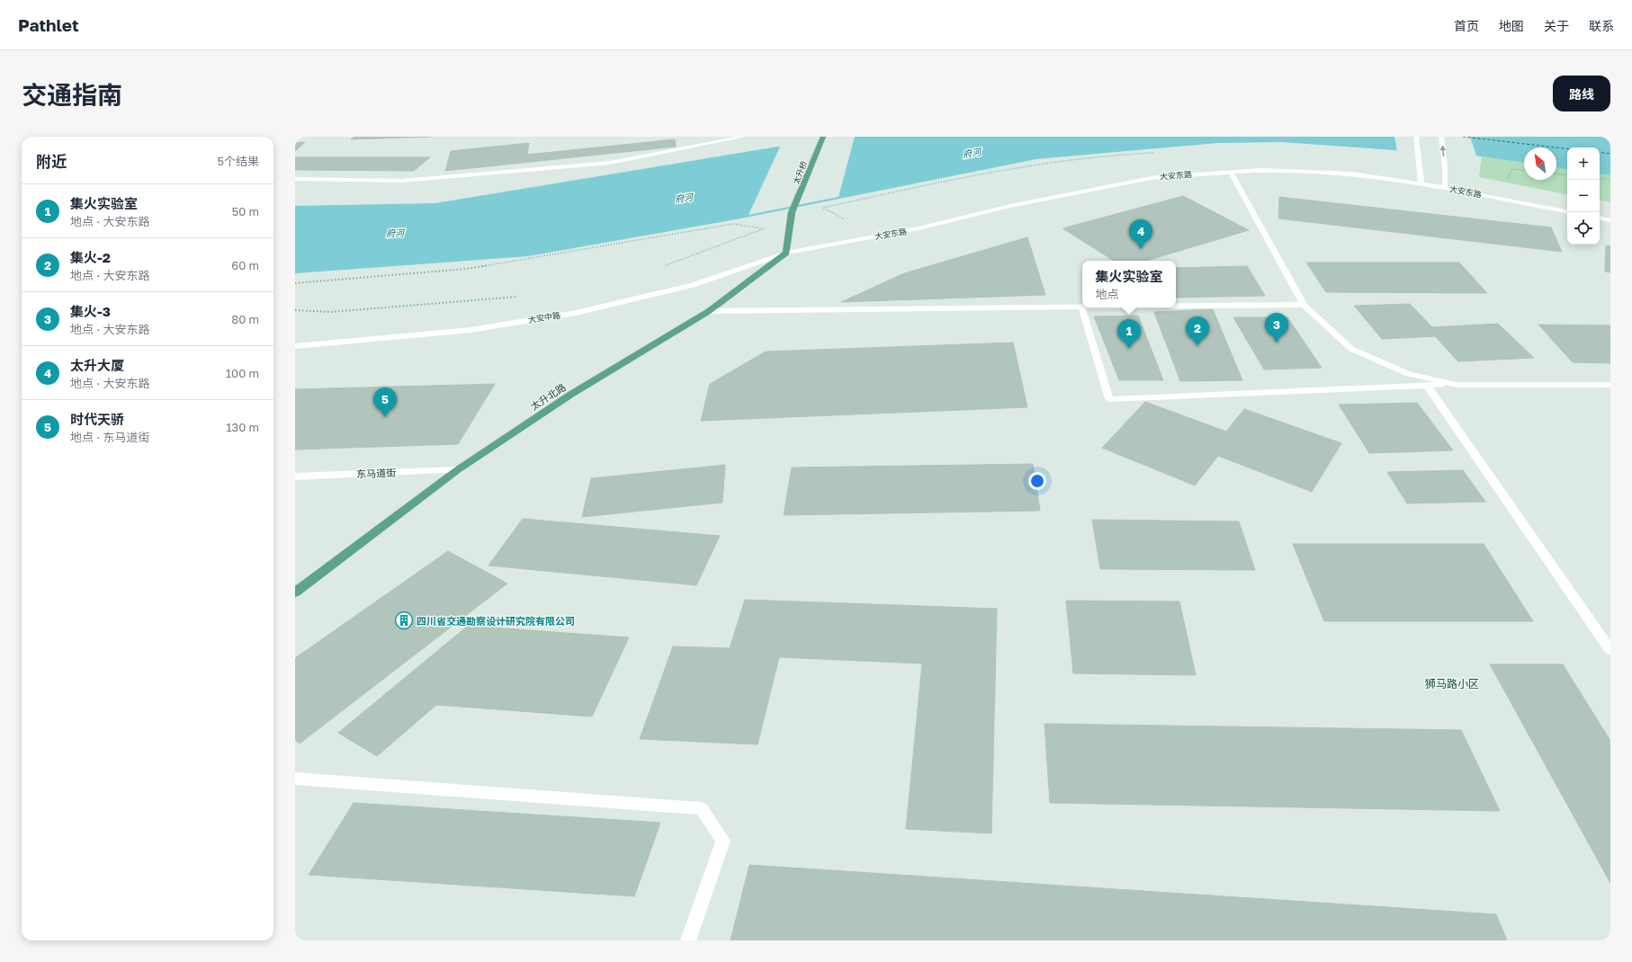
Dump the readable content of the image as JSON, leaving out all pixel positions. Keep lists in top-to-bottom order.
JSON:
{
  "streets": {
    "main road": ["太升桥", "太升北路"],
    "street": ["大安东路", "大安中路", "东马道街"]
  },
  "crossings": [
    ["太升桥", "大安东路"],
    ["太升桥", "大安中路"],
    ["太升桥", "太升北路"],
    ["大安东路", "大安中路"],
    ["大安东路", "太升北路"],
    ["大安中路", "太升北路"],
    ["太升北路", "东马道街"]
  ],
  "districts": ["狮马路小区"],
  "water": ["府河"],
  "places": {
    "building": ["四川省交通勘察设计研究院有限公司"]
  },
  "north": "top left",
  "page": {
    "header": "Pathlet",
    "nav": [
      "首页",
      "地图",
      "关于",
      "联系"
    ],
    "title": "交通指南",
    "buttons": "路线",
    "heading": ["附近", "5个结果"],
    "map_buttons": ["+", "−"],
    "list": [
      {
        "mark": "1",
        "name": "集火实验室",
        "note": "地点 · 大安东路",
        "value": "50 m"
      },
      {
        "mark": "2",
        "name": "集火-2",
        "note": "地点 · 大安东路",
        "value": "60 m"
      },
      {
        "mark": "3",
        "name": "集火-3",
        "note": "地点 · 大安东路",
        "value": "80 m"
      },
      {
        "mark": "4",
        "name": "太升大厦",
        "note": "地点 · 大安东路",
        "value": "100 m"
      },
      {
        "mark": "5",
        "name": "时代天骄",
        "note": "地点 · 东马道街",
        "value": "130 m"
      }
    ],
    "pins": [
      "4",
      "3",
      "2",
      "1",
      "5"
    ],
    "popup": ["集火实验室", "地点"]
  }
}
